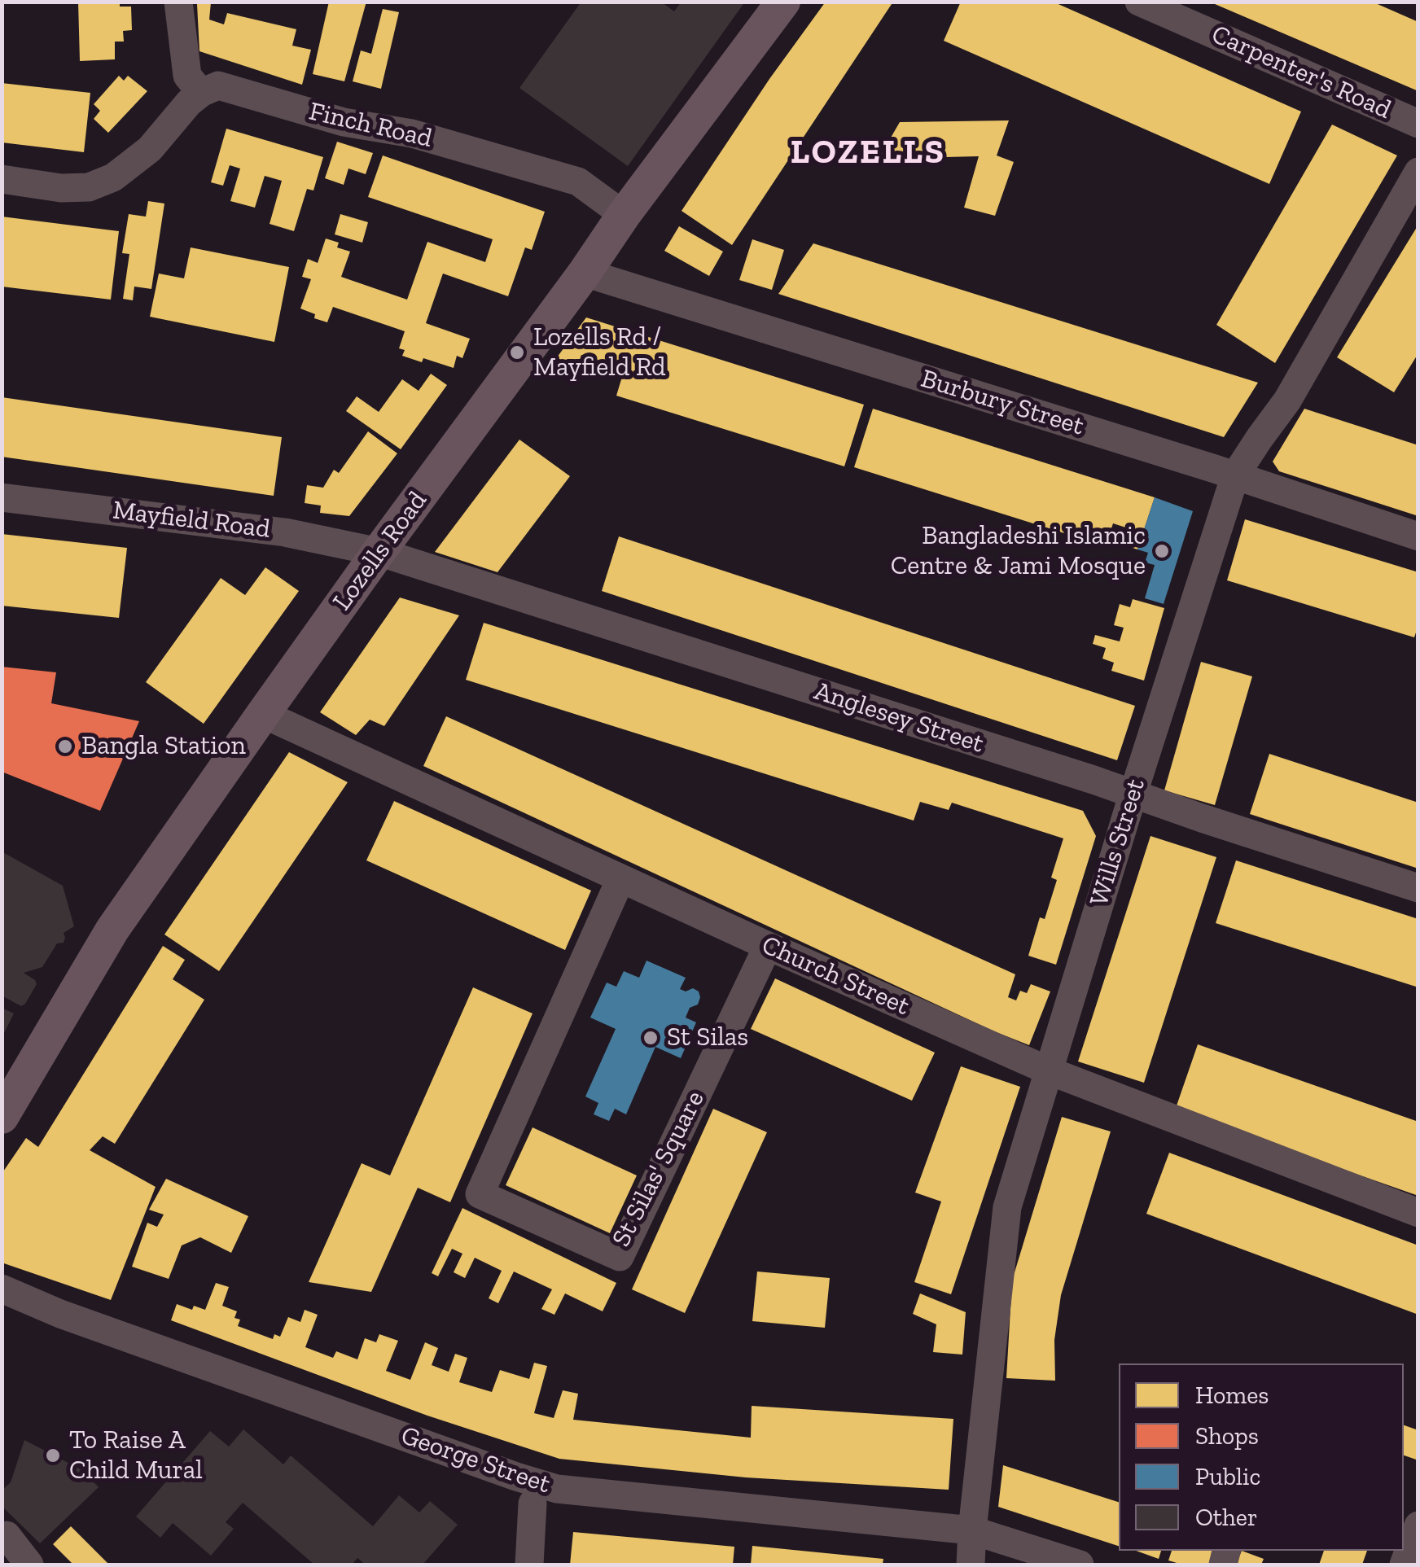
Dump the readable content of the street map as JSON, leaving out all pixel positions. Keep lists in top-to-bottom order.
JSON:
{
  "streets": {
    "main road": ["Lozells Road"],
    "street": [
      "Carpenter's Road",
      "Finch Road",
      "Burbury Street",
      "Mayfield Road",
      "Anglesey Street",
      "Wills Street",
      "Church Street",
      "St Silas' Square",
      "George Street"
    ]
  },
  "crossings": [
    ["Finch Road", "Lozells Road"],
    ["Burbury Street", "Lozells Road"],
    ["Burbury Street", "Wills Street"],
    ["Mayfield Road", "Lozells Road"],
    ["Mayfield Road", "Anglesey Street"],
    ["Lozells Road", "Anglesey Street"],
    ["Lozells Road", "Church Street"],
    ["Anglesey Street", "Wills Street"],
    ["Wills Street", "Church Street"],
    ["Wills Street", "George Street"],
    ["Church Street", "St Silas' Square"]
  ],
  "districts": ["LOZELLS"],
  "places": [
    "Lozells Rd / Mayfield Rd",
    "Bangladeshi Islamic Centre & Jami Mosque",
    "Bangla Station",
    "St Silas",
    "To Raise A Child Mural"
  ],
  "legend": [
    "Homes",
    "Shops",
    "Public",
    "Other"
  ]
}
